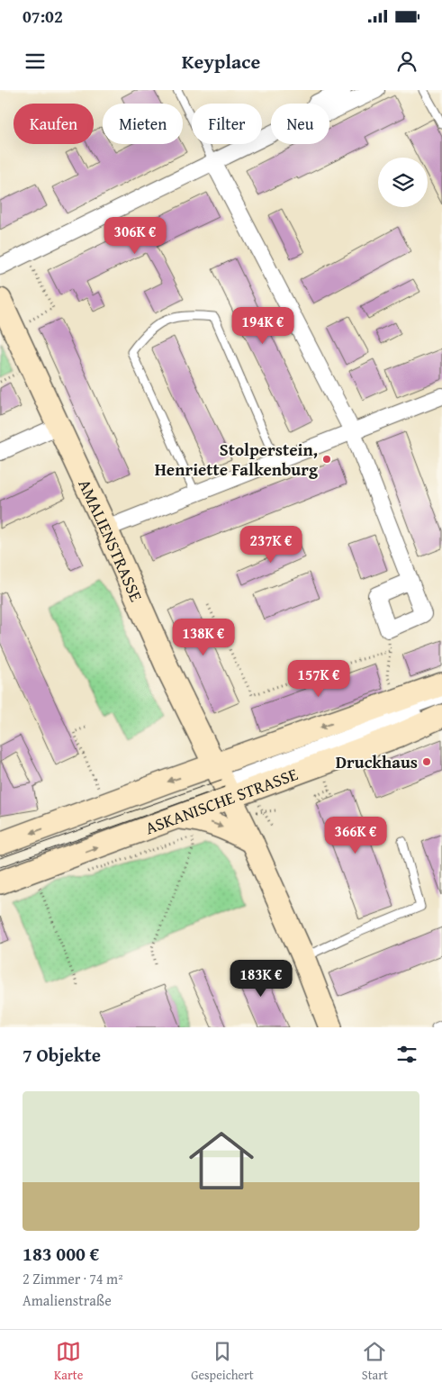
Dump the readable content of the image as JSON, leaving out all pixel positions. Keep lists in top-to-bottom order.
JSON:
{
  "streets": {
    "main road": ["AMALIENSTRASSE", "ASKANISCHE STRASSE"]
  },
  "crossings": [
    ["AMALIENSTRASSE", "ASKANISCHE STRASSE"]
  ],
  "places": ["Stolperstein, Henriette Falkenburg", "Druckhaus"],
  "page": {
    "status": "07:02",
    "header": "Keyplace",
    "chip": [
      "Kaufen",
      "Mieten",
      "Filter",
      "Neu"
    ],
    "price": [
      "306K €",
      "194K €",
      "237K €",
      "138K €",
      "157K €",
      "366K €",
      "183K €"
    ],
    "heading": "7 Objekte",
    "list": [
      {
        "name": "183 000 €",
        "note": "2 Zimmer · 74 m² · Amalienstraße"
      }
    ],
    "tabs": ["Karte", "Gespeichert", "Start"]
  }
}
